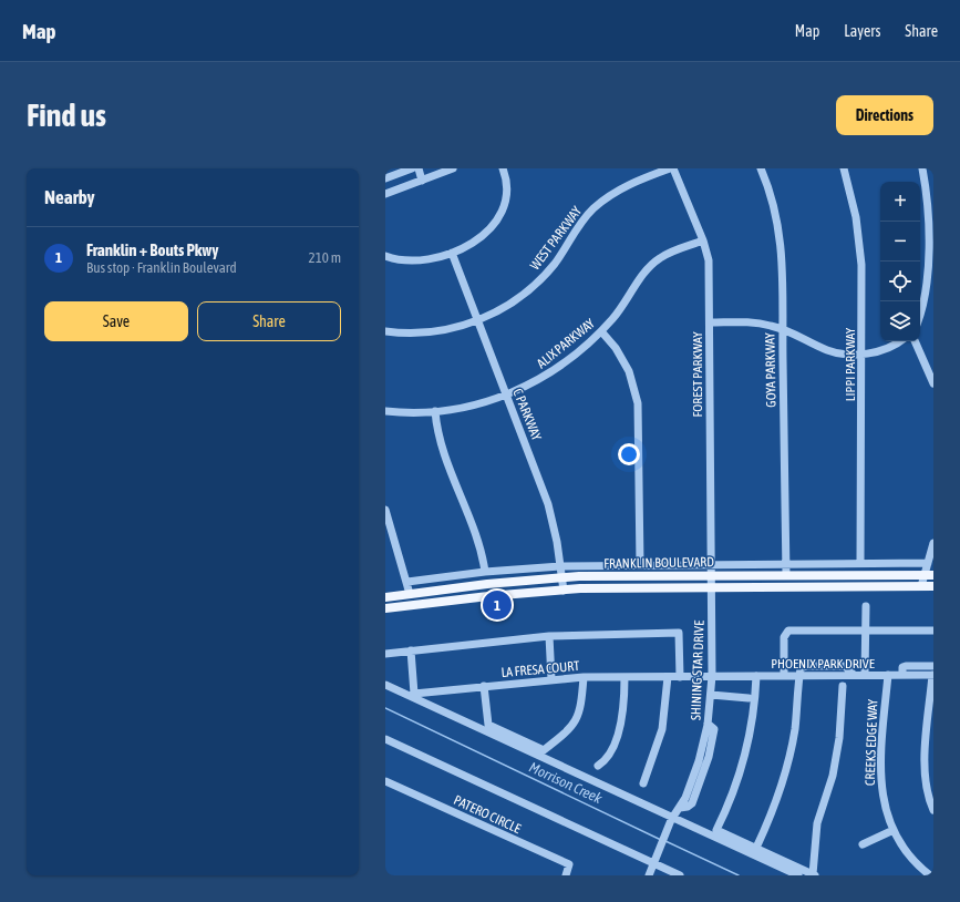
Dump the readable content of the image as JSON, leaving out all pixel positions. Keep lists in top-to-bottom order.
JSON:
{
  "streets": {
    "main road": ["FRANKLIN BOULEVARD"],
    "street": [
      "WEST PARKWAY",
      "ALIX PARKWAY",
      "LIPPI PARKWAY",
      "GOYA PARKWAY",
      "FOREST PARKWAY",
      "C PARKWAY",
      "PHOENIX PARK DRIVE",
      "LA FRESA COURT",
      "SHINING STAR DRIVE",
      "CREEKS EDGE WAY",
      "PATERO CIRCLE"
    ]
  },
  "crossings": [
    ["WEST PARKWAY", "FOREST PARKWAY"],
    ["WEST PARKWAY", "C PARKWAY"],
    ["ALIX PARKWAY", "FOREST PARKWAY"],
    ["ALIX PARKWAY", "C PARKWAY"],
    ["GOYA PARKWAY", "FRANKLIN BOULEVARD"],
    ["FOREST PARKWAY", "FRANKLIN BOULEVARD"],
    ["FOREST PARKWAY", "SHINING STAR DRIVE"],
    ["C PARKWAY", "FRANKLIN BOULEVARD"],
    ["FRANKLIN BOULEVARD", "SHINING STAR DRIVE"],
    ["PHOENIX PARK DRIVE", "LA FRESA COURT"],
    ["PHOENIX PARK DRIVE", "SHINING STAR DRIVE"],
    ["PHOENIX PARK DRIVE", "CREEKS EDGE WAY"],
    ["LA FRESA COURT", "SHINING STAR DRIVE"]
  ],
  "water": ["Morrison Creek"],
  "page": {
    "header": "Map",
    "nav": ["Map", "Layers", "Share"],
    "buttons": [
      "Directions",
      ["Save", "Share"]
    ],
    "title": "Find us",
    "heading": "Nearby",
    "map_buttons": ["+", "−"],
    "list": [
      {
        "mark": "1",
        "name": "Franklin + Bouts Pkwy",
        "note": "Bus stop · Franklin Boulevard",
        "value": "210 m"
      }
    ],
    "pins": "1"
  }
}
